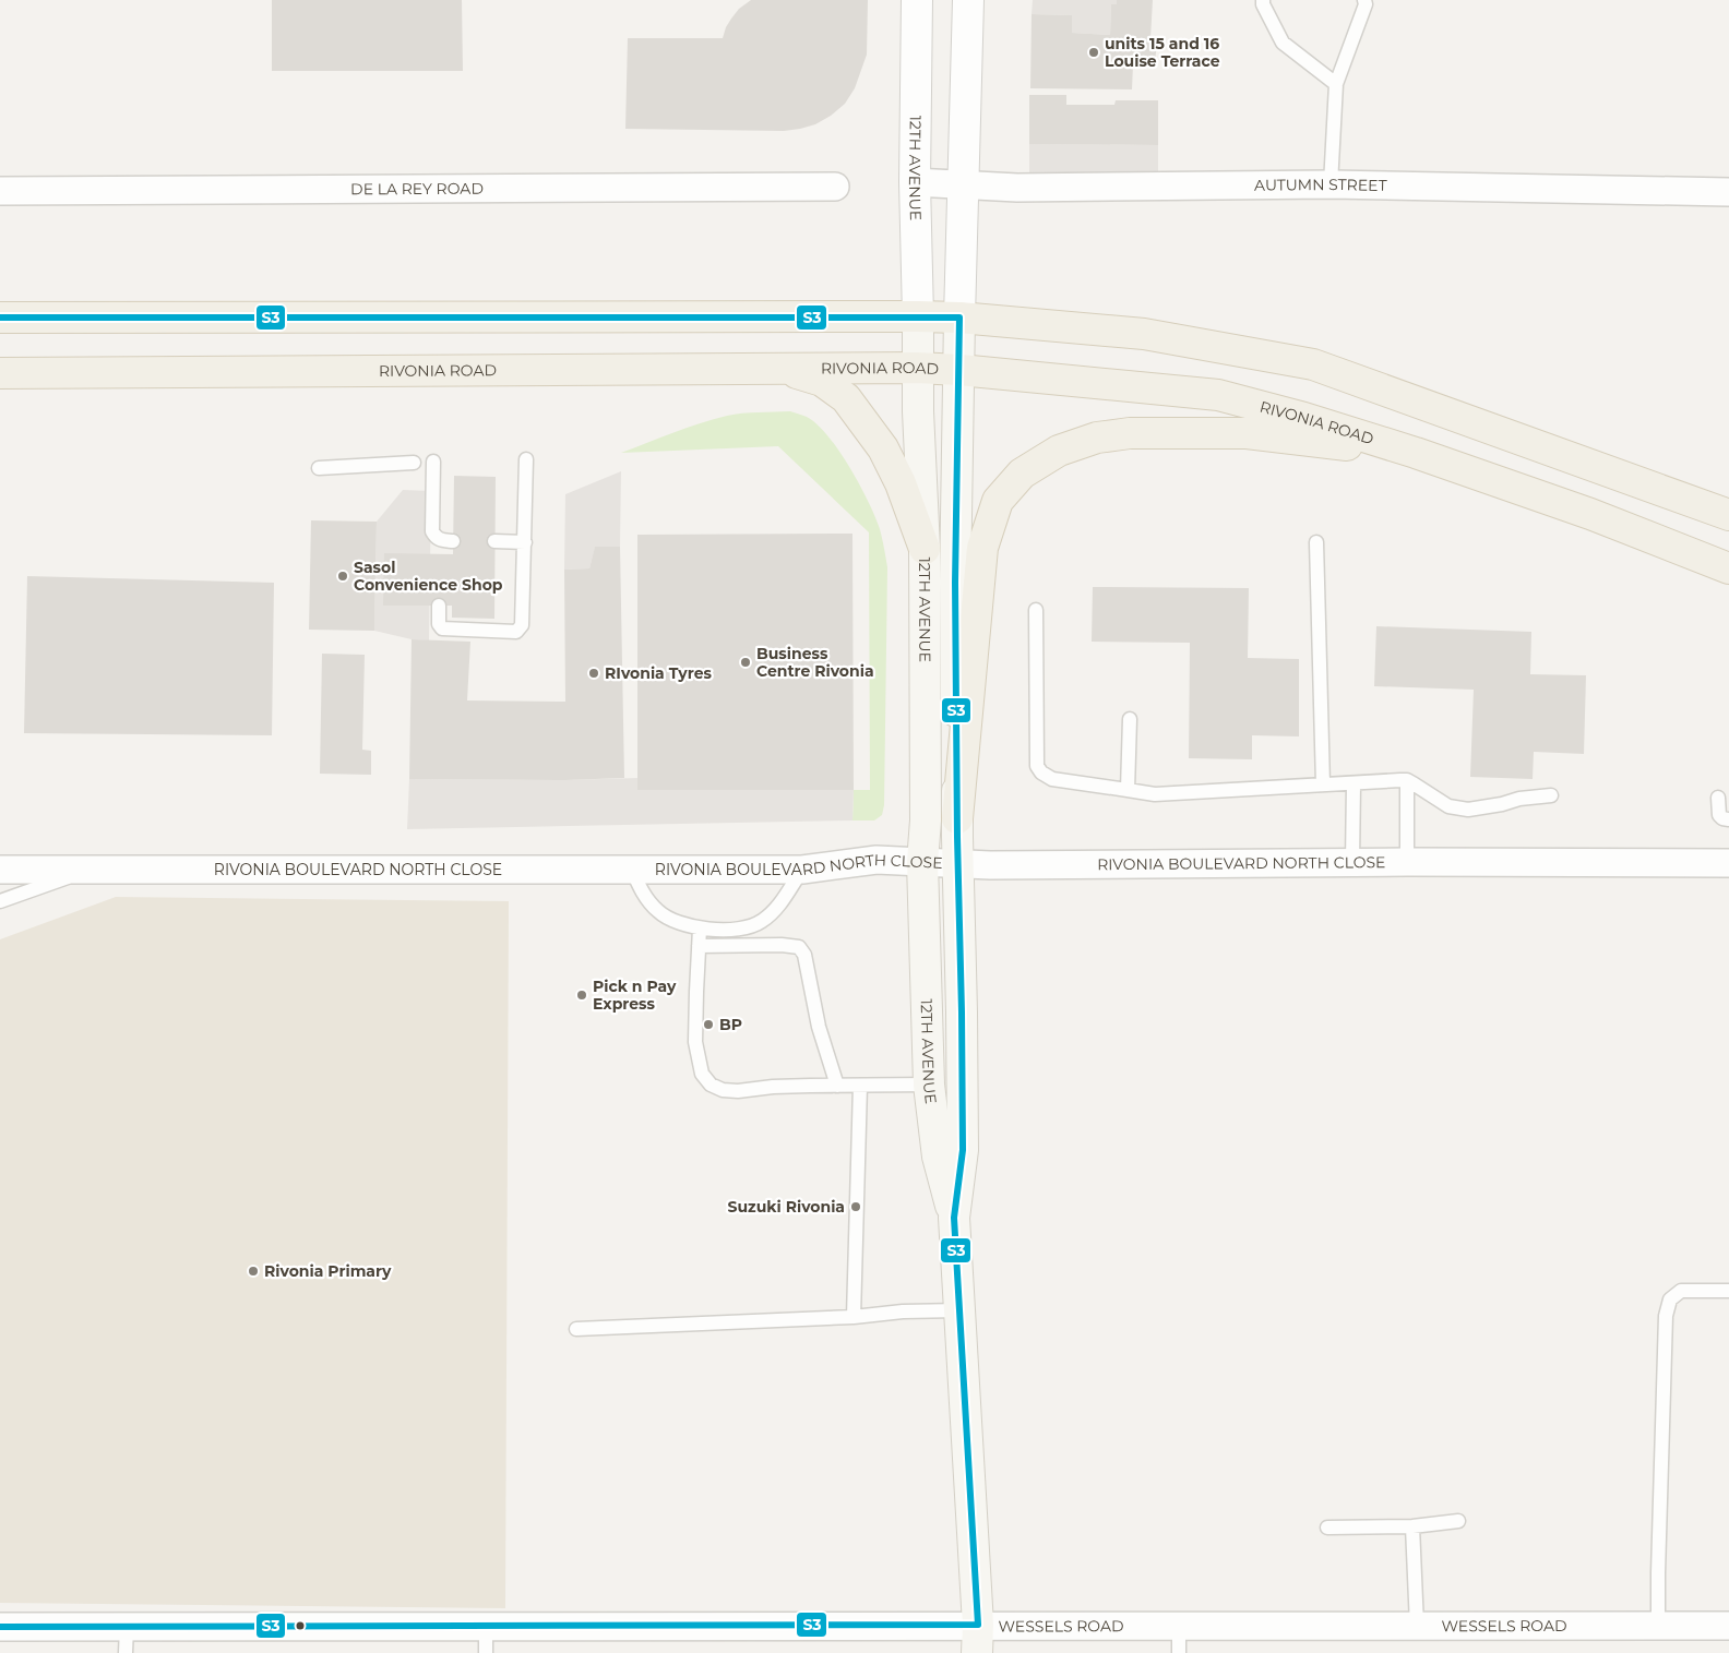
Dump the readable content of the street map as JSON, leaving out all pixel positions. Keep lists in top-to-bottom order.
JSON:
{
  "streets": {
    "main road": ["12TH AVENUE", "RIVONIA ROAD"],
    "street": [
      "AUTUMN STREET",
      "DE LA REY ROAD",
      "RIVONIA BOULEVARD NORTH CLOSE",
      "WESSELS ROAD"
    ]
  },
  "crossings": [
    ["12TH AVENUE", "AUTUMN STREET"],
    ["12TH AVENUE", "RIVONIA ROAD"],
    ["12TH AVENUE", "RIVONIA BOULEVARD NORTH CLOSE"],
    ["12TH AVENUE", "WESSELS ROAD"]
  ],
  "places": [
    "units 15 and 16 Louise Terrace",
    "Sasol Convenience Shop",
    "Business Centre Rivonia",
    "RIvonia Tyres",
    "Pick n Pay Express",
    "BP",
    "Suzuki Rivonia",
    "Rivonia Primary"
  ],
  "lines": ["transit line S3"]
}
